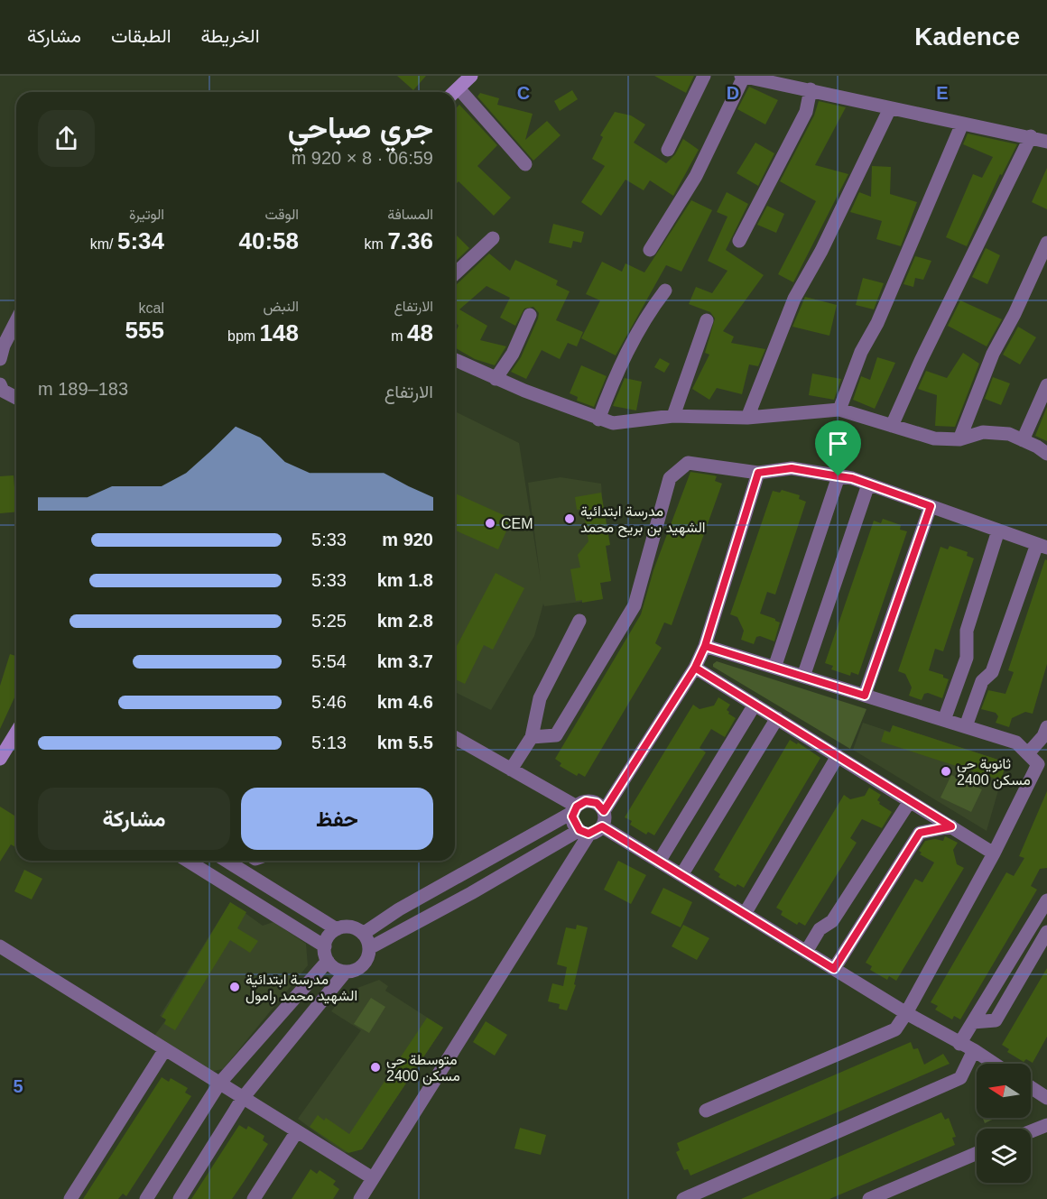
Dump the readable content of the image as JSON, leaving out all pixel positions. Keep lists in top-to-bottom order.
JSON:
{
  "places": [
    "مدرسة ابتدائية الشهيد بن بريح محمد",
    "CEM",
    "ثانوية حي 2400 مسكن",
    "مدرسة ابتدائية الشهيد محمد رامول",
    "متوسطة حي 2400 مسكن"
  ],
  "north": "left",
  "page": {
    "header": "Kadence",
    "nav": ["الخريطة", "الطبقات", "مشاركة"],
    "heading": ["جري صباحي", "06:59 · 8 × 920 m"],
    "stats": [
      ["المسافة", "7.36 km"],
      ["الوقت", "40:58"],
      ["الوتيرة", "5:34 /km"],
      ["الارتفاع", "48 m"],
      ["النبض", "148 bpm"],
      ["kcal", "555"]
    ],
    "chart": ["الارتفاع", "183–189 m"],
    "list": [
      {
        "name": "920 m",
        "note": "5:33"
      },
      {
        "name": "1.8 km",
        "note": "5:33"
      },
      {
        "name": "2.8 km",
        "note": "5:25"
      },
      {
        "name": "3.7 km",
        "note": "5:54"
      },
      {
        "name": "4.6 km",
        "note": "5:46"
      },
      {
        "name": "5.5 km",
        "note": "5:13"
      }
    ],
    "buttons": ["حفظ", "مشاركة"]
  },
  "grid": {
    "columns": ["C", "D", "E"],
    "rows": ["5"]
  }
}
